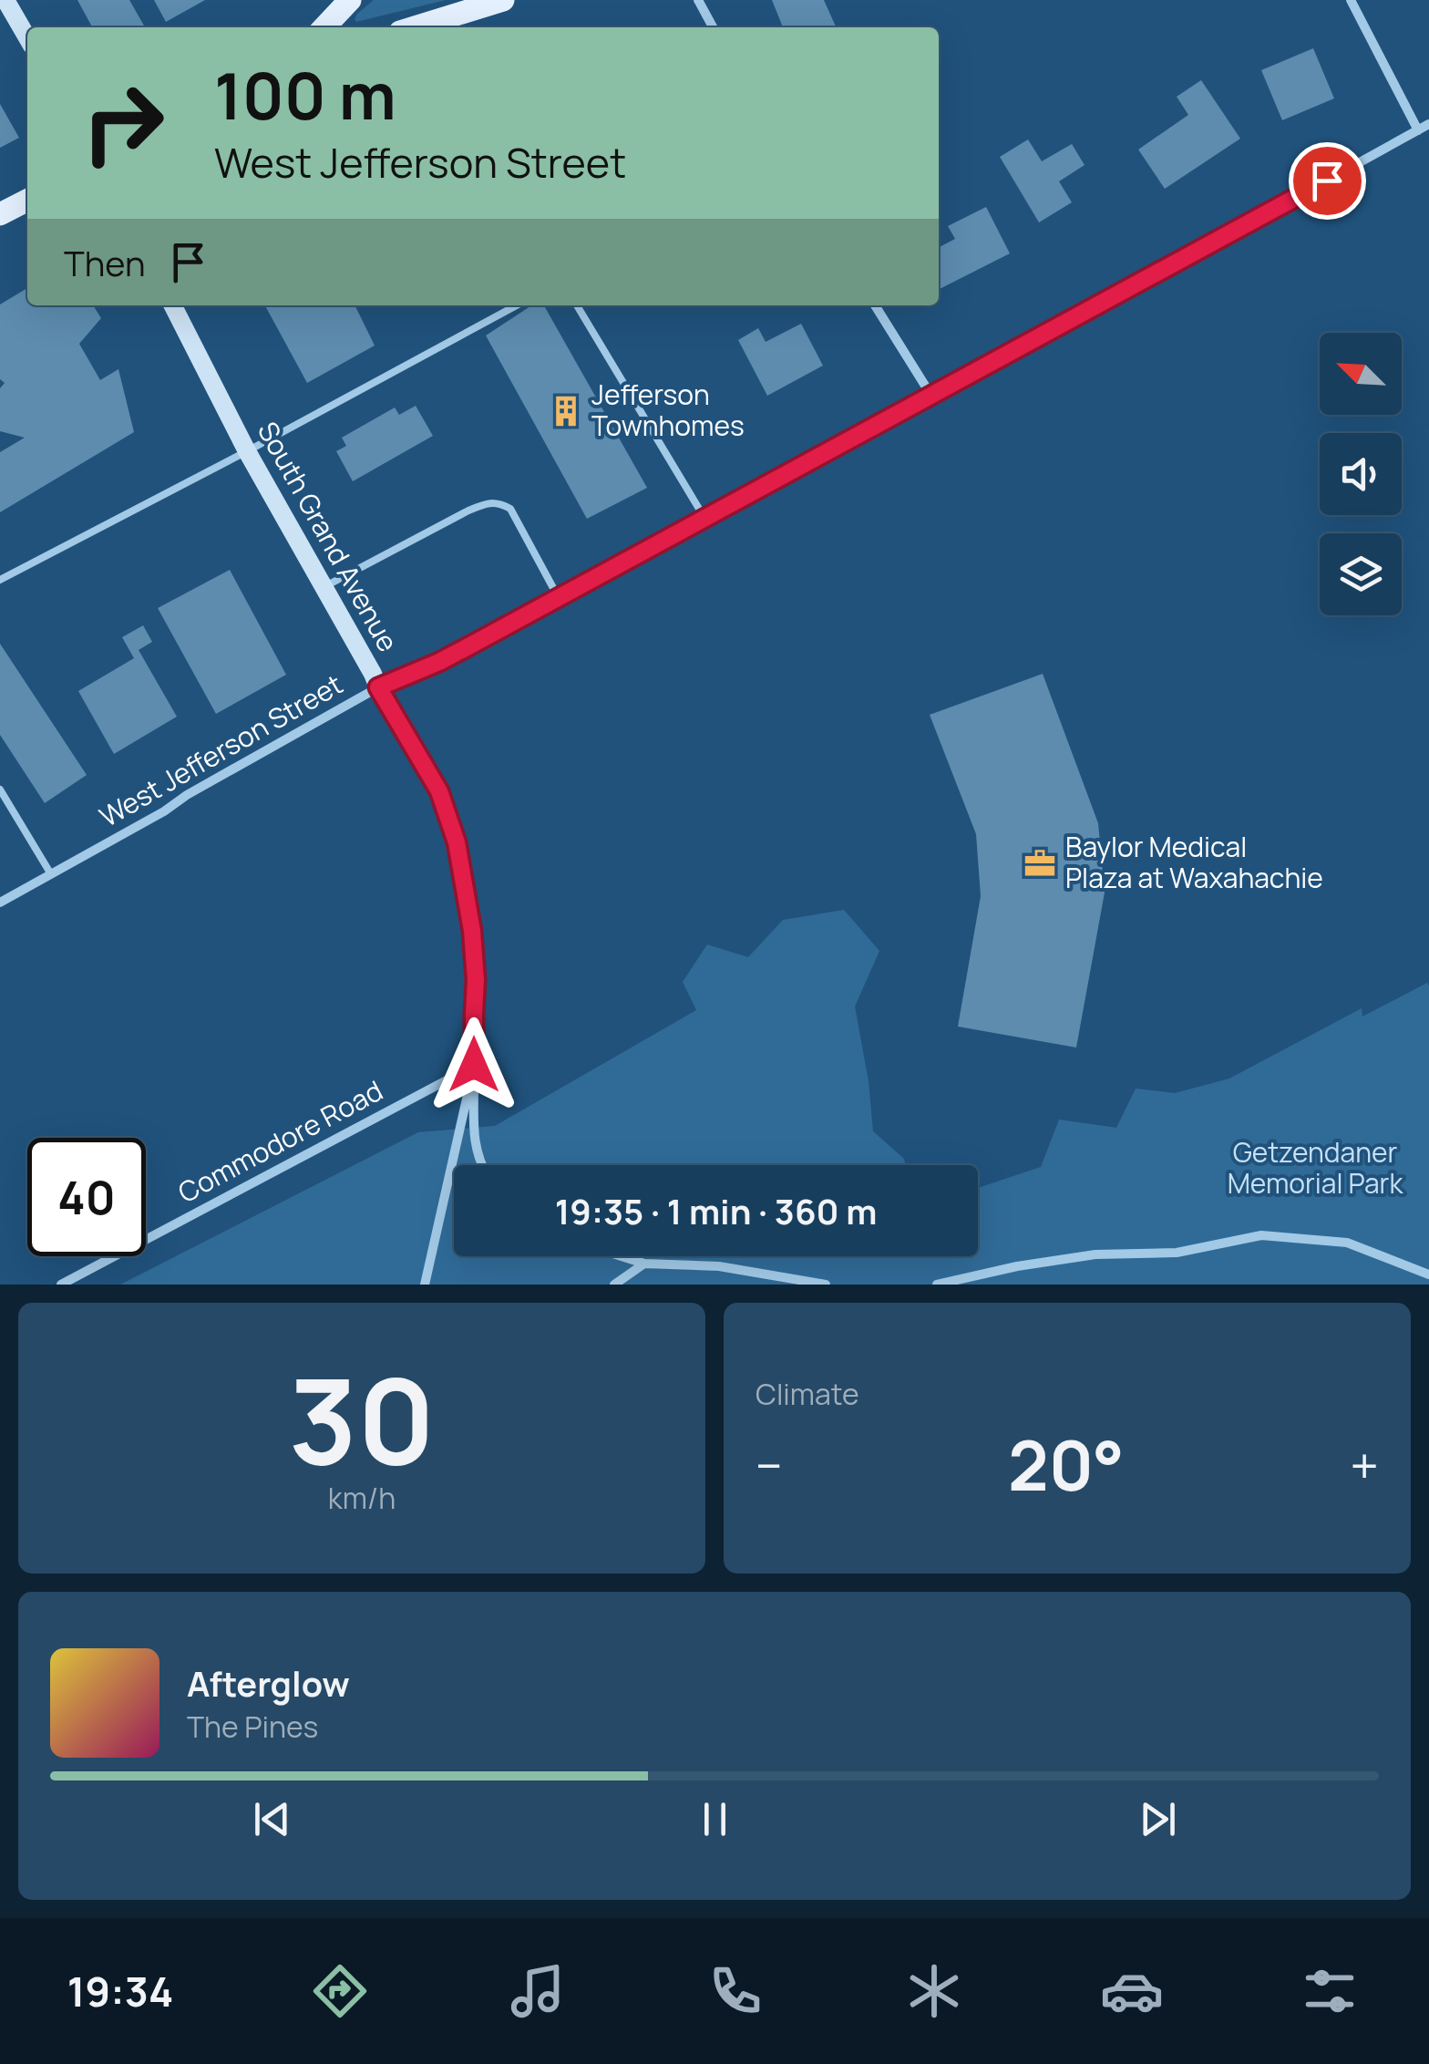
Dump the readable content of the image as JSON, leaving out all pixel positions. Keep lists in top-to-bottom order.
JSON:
{
  "streets": {
    "street": ["South Grand Avenue", "West Jefferson Street", "Commodore Road"]
  },
  "crossings": [
    ["South Grand Avenue", "West Jefferson Street"],
    ["South Grand Avenue", "Commodore Road"]
  ],
  "parks": ["Getzendaner Memorial Park"],
  "places": {
    "building": ["Jefferson Townhomes"],
    "office": ["Baylor Medical Plaza at Waxahachie"]
  },
  "north": "top left",
  "page": {
    "turn": ["100 m", "West Jefferson Street"],
    "then": "Then",
    "limit": "40",
    "trip": "19:35 · 1 min · 360 m",
    "tile": [
      ["30", "km/h"],
      "Climate"
    ],
    "heat": ["−", "20°", "+"],
    "song": ["Afterglow", "The Pines"],
    "tabs": "19:34"
  }
}
